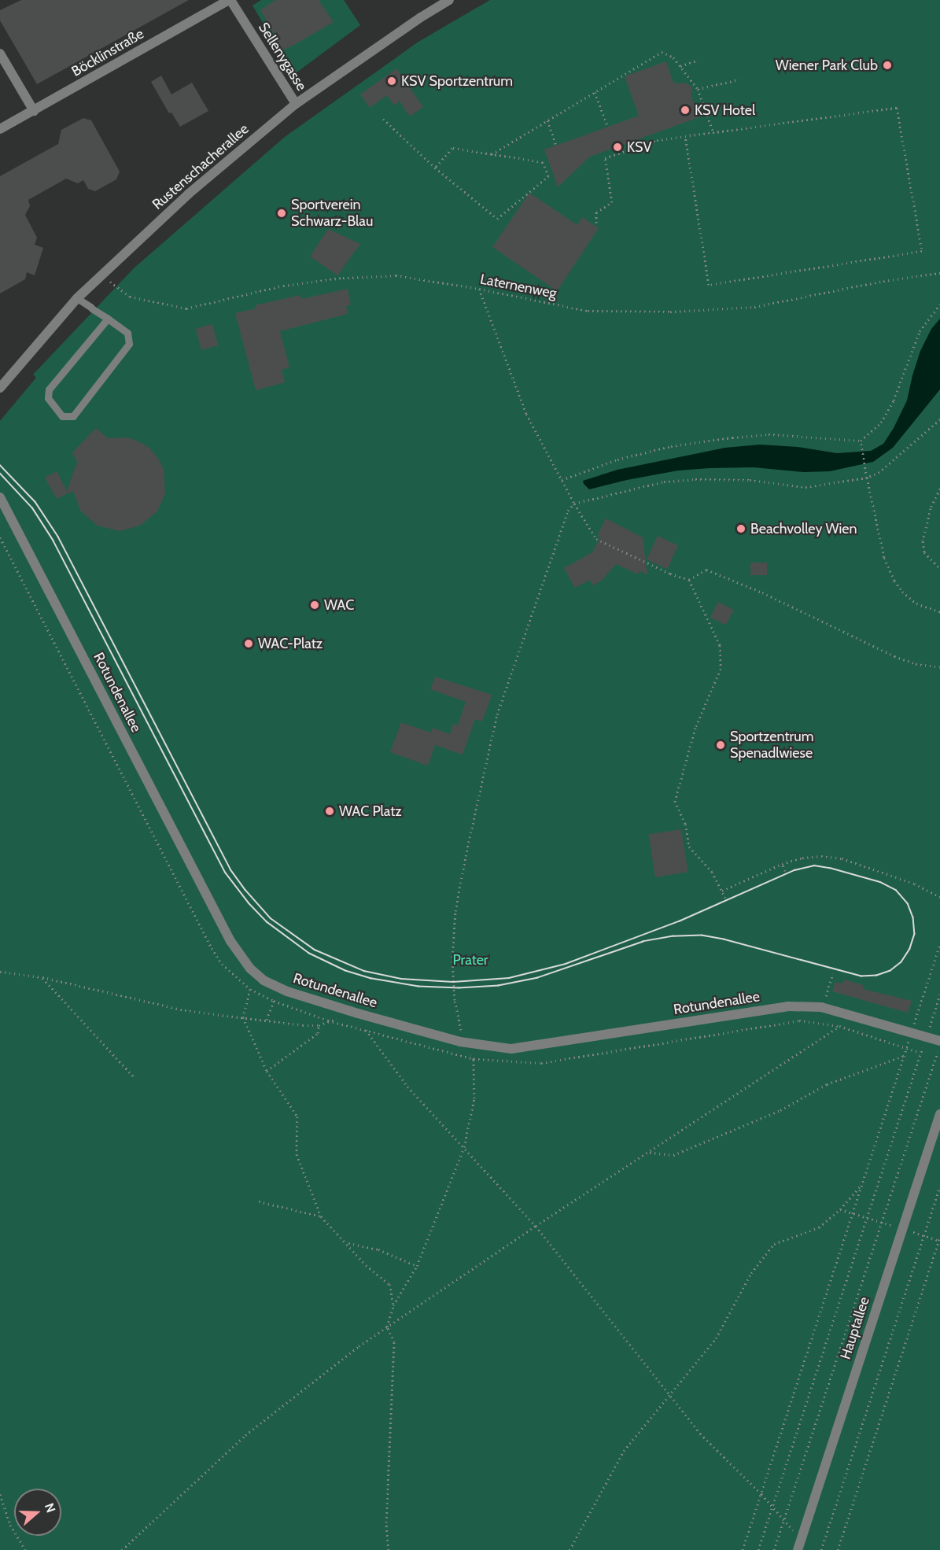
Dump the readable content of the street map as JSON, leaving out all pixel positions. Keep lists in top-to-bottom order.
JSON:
{
  "streets": {
    "street": [
      "Böcklinstraße",
      "Sellenygasse",
      "Rustenschacherallee",
      "Rotundenallee",
      "Hauptallee"
    ],
    "path": ["Laternenweg"]
  },
  "crossings": [
    ["Böcklinstraße", "Sellenygasse"],
    ["Sellenygasse", "Rustenschacherallee"],
    ["Rustenschacherallee", "Laternenweg"]
  ],
  "parks": ["Prater"],
  "places": [
    "Wiener Park Club",
    "KSV Sportzentrum",
    "KSV Hotel",
    "KSV",
    "Sportverein Schwarz-Blau",
    "Beachvolley Wien",
    "WAC",
    "WAC-Platz",
    "Sportzentrum Spenadlwiese",
    "WAC Platz"
  ],
  "north": "right"
}
